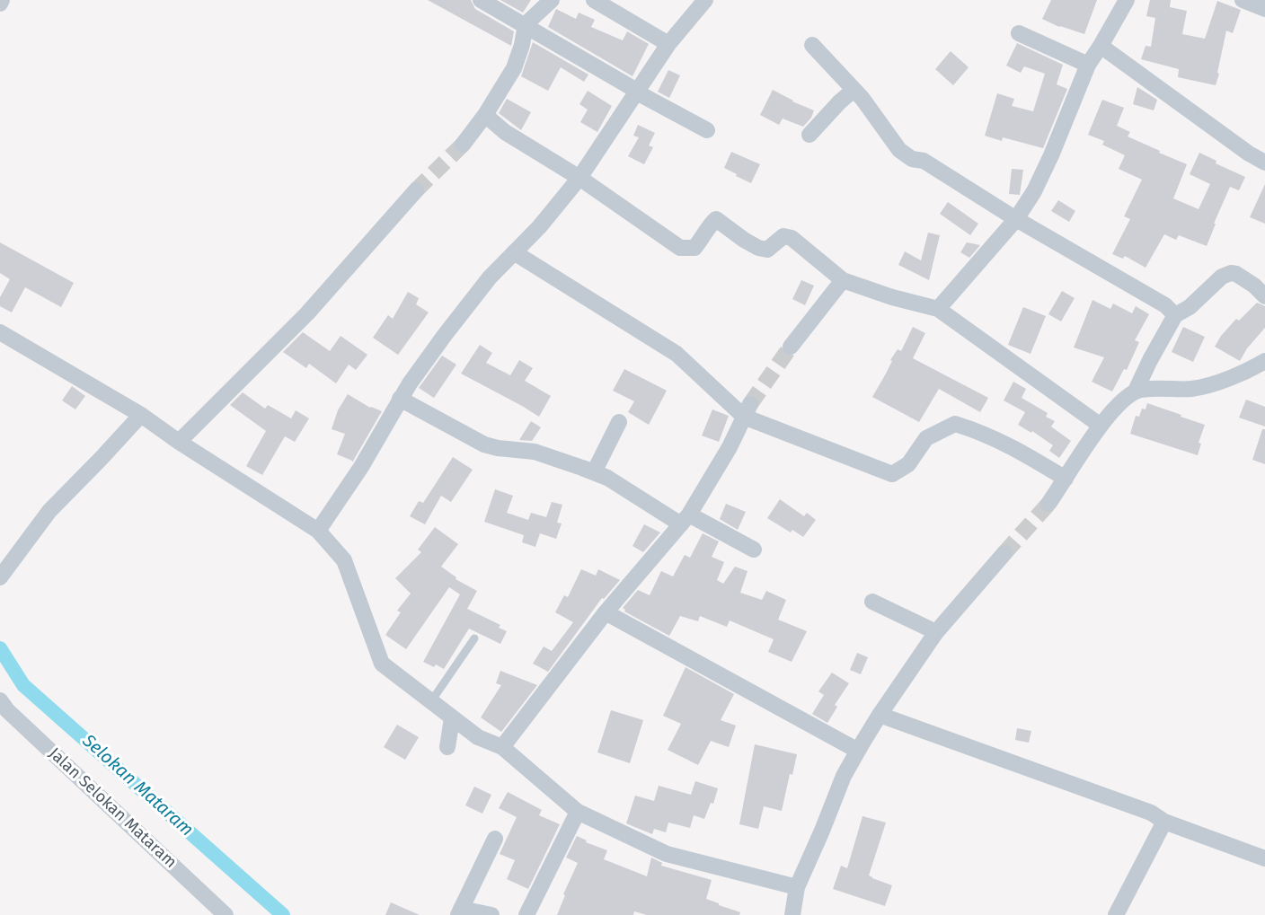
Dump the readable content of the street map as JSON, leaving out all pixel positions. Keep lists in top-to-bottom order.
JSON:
{
  "streets": {
    "street": ["Jalan Selokan Mataram"]
  },
  "water": ["Selokan Mataram"]
}
